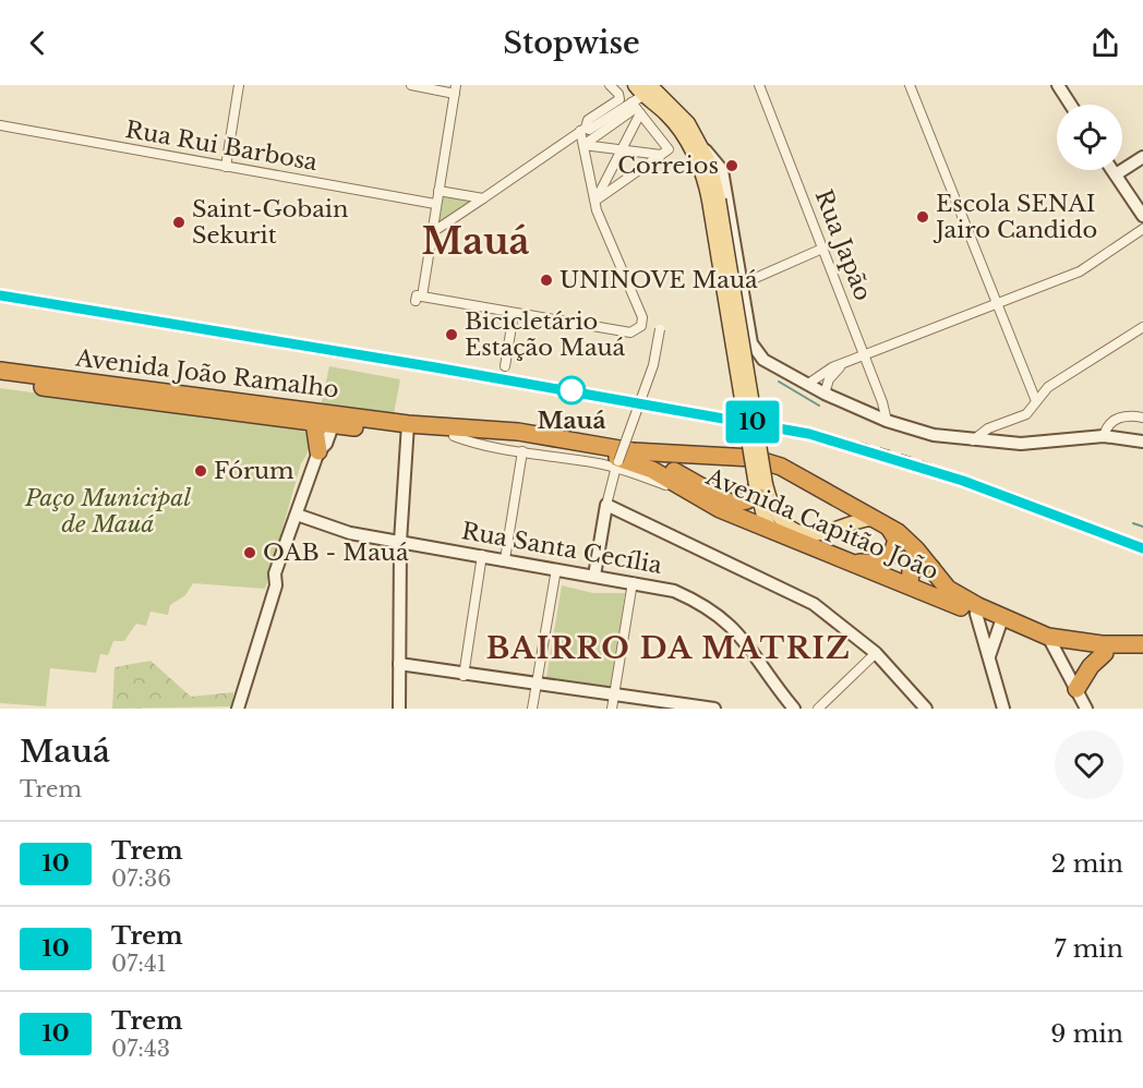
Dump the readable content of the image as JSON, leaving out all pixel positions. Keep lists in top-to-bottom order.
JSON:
{
  "streets": {
    "highway": ["Avenida João Ramalho", "Avenida Capitão João"],
    "street": ["Rua Rui Barbosa", "Rua Japão", "Rua Santa Cecília"]
  },
  "crossings": [
    ["Avenida João Ramalho", "Avenida Capitão João"]
  ],
  "districts": ["Mauá", "BAIRRO DA MATRIZ"],
  "parks": ["Paço Municipal de Mauá"],
  "places": [
    "Correios",
    "Escola SENAI Jairo Candido",
    "Saint-Gobain Sekurit",
    "UNINOVE Mauá",
    "Bicicletário Estação Mauá",
    "Mauá",
    "Fórum",
    "OAB - Mauá"
  ],
  "page": {
    "header": "Stopwise",
    "on_map": "10",
    "heading": ["Mauá", "Trem"],
    "list": [
      {
        "mark": "10",
        "name": "Trem",
        "note": "07:36",
        "value": "2 min"
      },
      {
        "mark": "10",
        "name": "Trem",
        "note": "07:41",
        "value": "7 min"
      },
      {
        "mark": "10",
        "name": "Trem",
        "note": "07:43",
        "value": "9 min"
      }
    ]
  }
}
